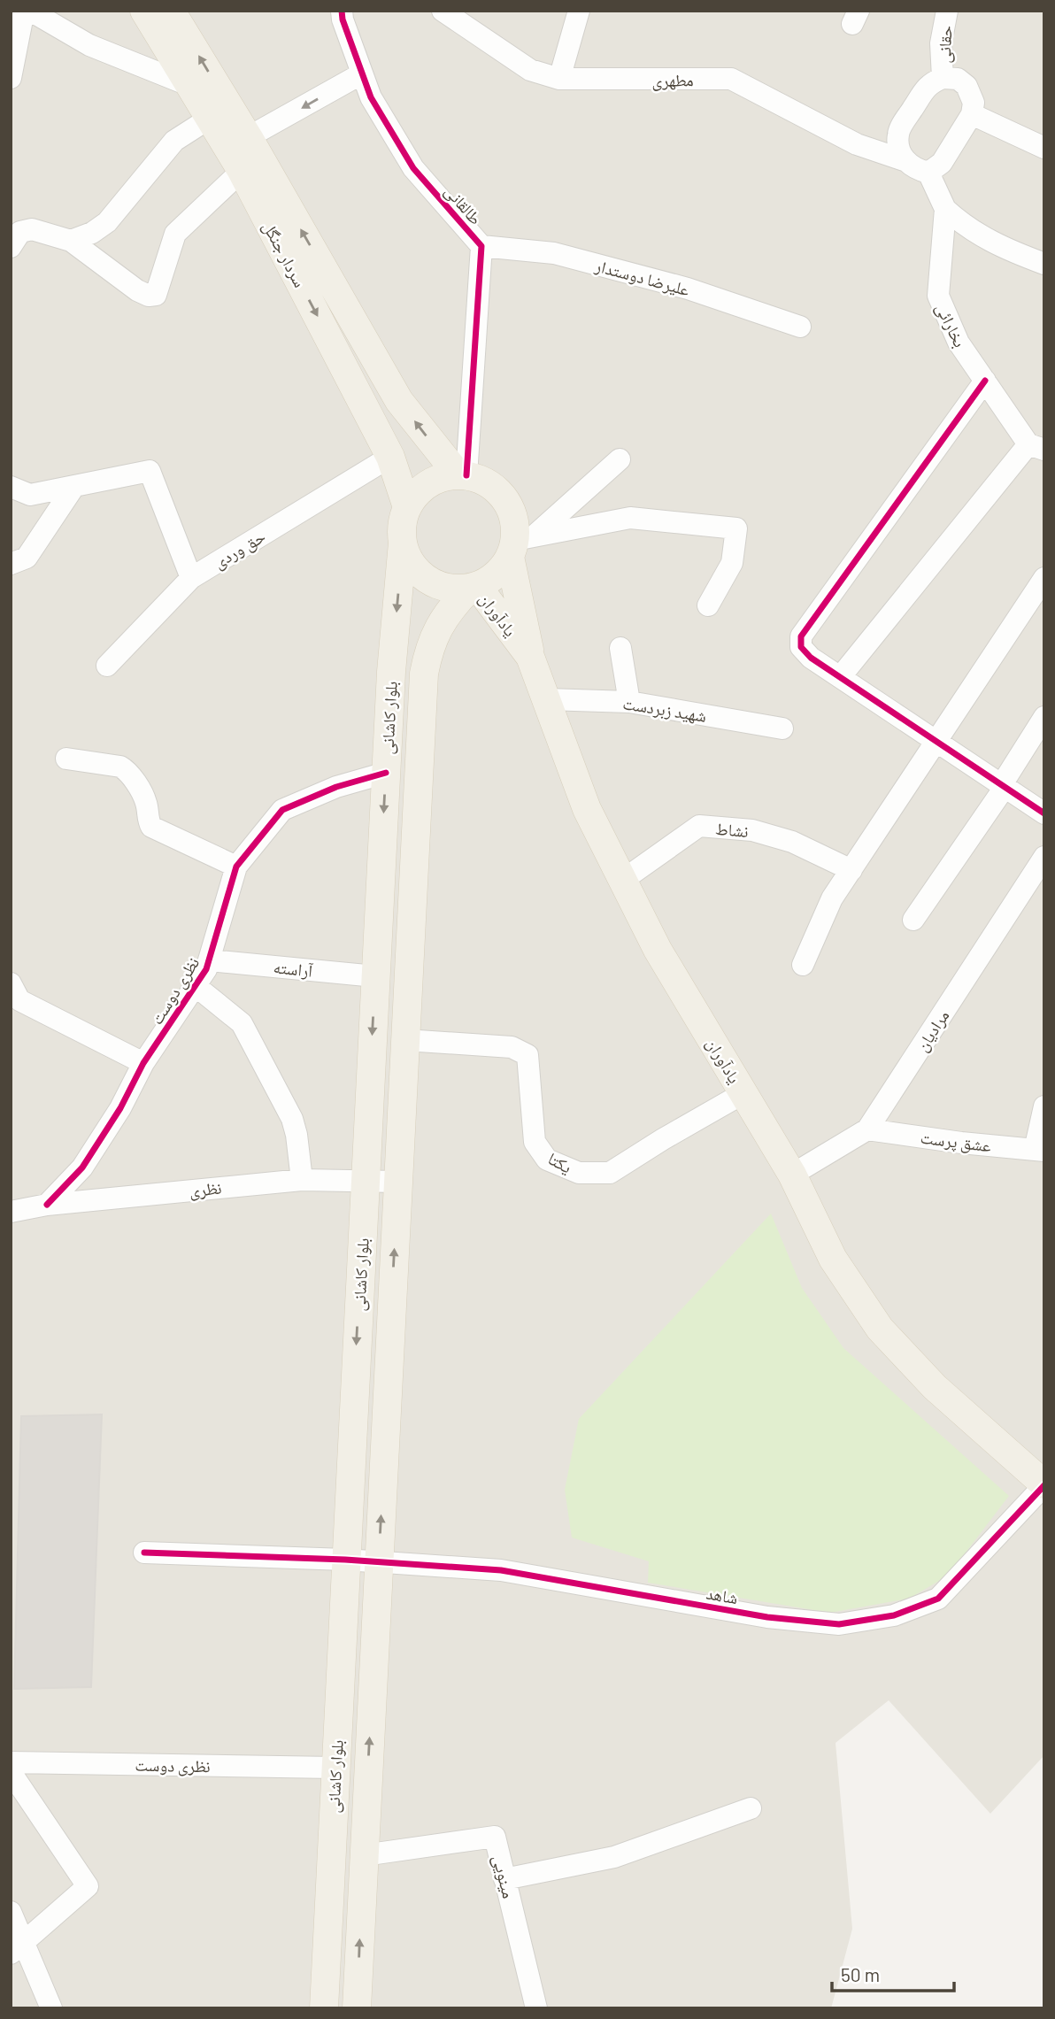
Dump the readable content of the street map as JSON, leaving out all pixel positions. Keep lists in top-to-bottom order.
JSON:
{
  "streets": {
    "main road": ["سردار جنگل", "یادآوران", "بلوار کاشانی"],
    "street": [
      "حقانی",
      "مطهری",
      "طالقانی",
      "علیرضا دوستدار",
      "بخارائی",
      "حق وردی",
      "شهید زبردست",
      "نشاط",
      "آراسته",
      "نظری دوست",
      "مرادیان",
      "عشق پرست",
      "یکتا",
      "نظری",
      "شاهد",
      "مینویی"
    ]
  },
  "crossings": [
    ["طالقانی", "سردار جنگل"],
    ["طالقانی", "علیرضا دوستدار"],
    ["طالقانی", "یادآوران"],
    ["طالقانی", "بلوار کاشانی"],
    ["سردار جنگل", "حق وردی"],
    ["سردار جنگل", "یادآوران"],
    ["سردار جنگل", "بلوار کاشانی"],
    ["یادآوران", "شهید زبردست"],
    ["یادآوران", "بلوار کاشانی"],
    ["یادآوران", "نشاط"],
    ["یادآوران", "مرادیان"],
    ["یادآوران", "یکتا"],
    ["یادآوران", "شاهد"],
    ["بلوار کاشانی", "آراسته"],
    ["بلوار کاشانی", "نظری دوست"],
    ["بلوار کاشانی", "یکتا"],
    ["بلوار کاشانی", "نظری"],
    ["بلوار کاشانی", "شاهد"],
    ["بلوار کاشانی", "مینویی"],
    ["آراسته", "نظری دوست"],
    ["نظری دوست", "نظری"],
    ["مرادیان", "عشق پرست"]
  ],
  "scale_bar": "50 m"
}
